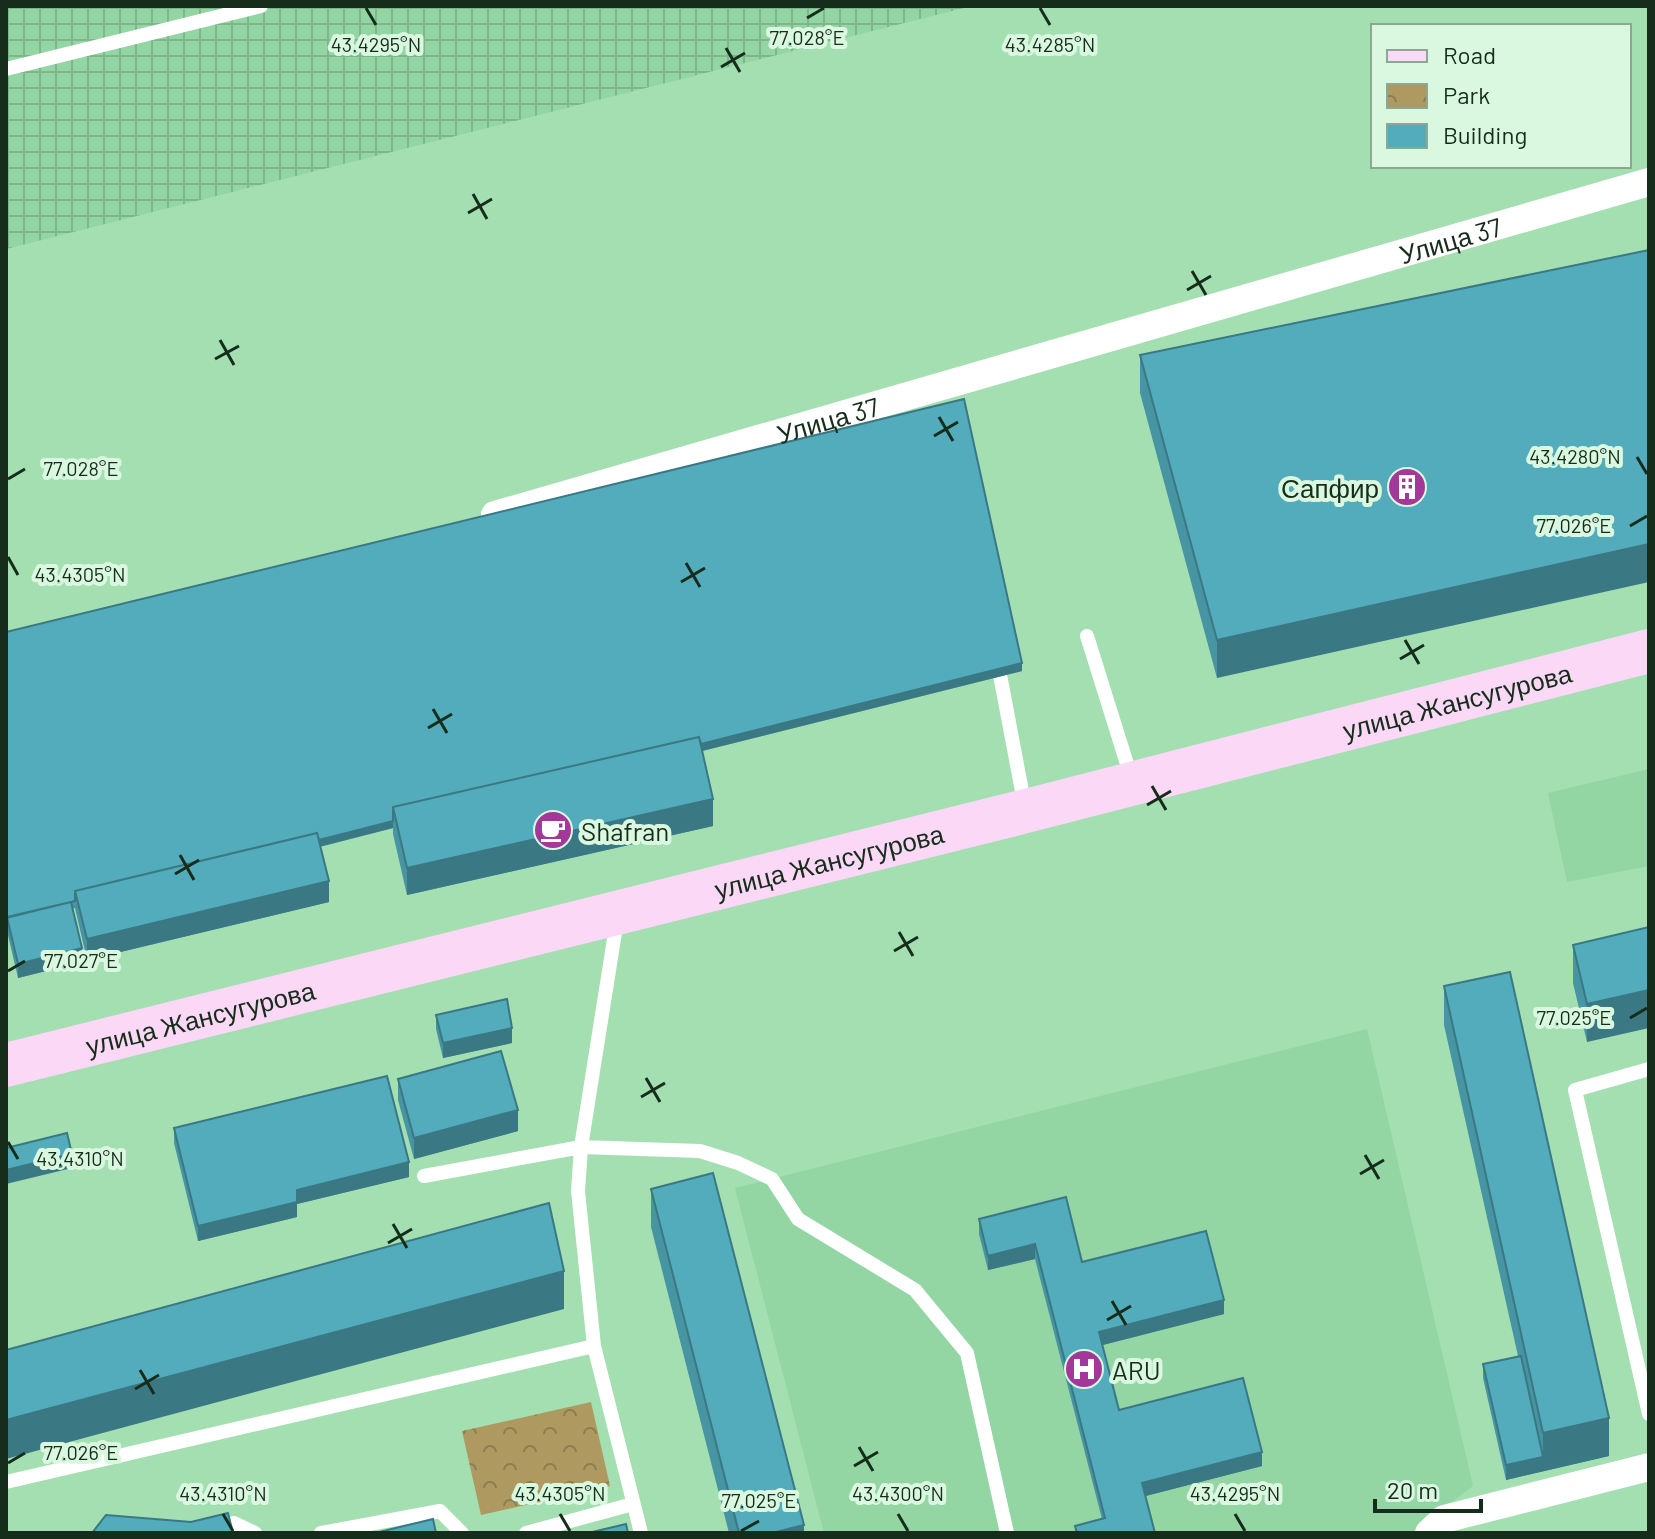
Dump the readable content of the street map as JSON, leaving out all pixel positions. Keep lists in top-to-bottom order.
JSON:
{
  "streets": {
    "main road": ["улица Жансугурова"],
    "street": ["Улица 37"]
  },
  "places": {
    "building": ["Сапфир"],
    "cafe": ["Shafran"],
    "hospital": ["ARU"]
  },
  "legend": ["Road", "Park", "Building"],
  "scale_bar": "20 m",
  "coordinates": [
    "77.028°E",
    "43.4285°N",
    "43.4295°N",
    "43.4280°N",
    "77.026°E",
    "43.4305°N",
    "77.027°E",
    "77.025°E",
    "43.4310°N",
    "43.4300°N"
  ]
}
